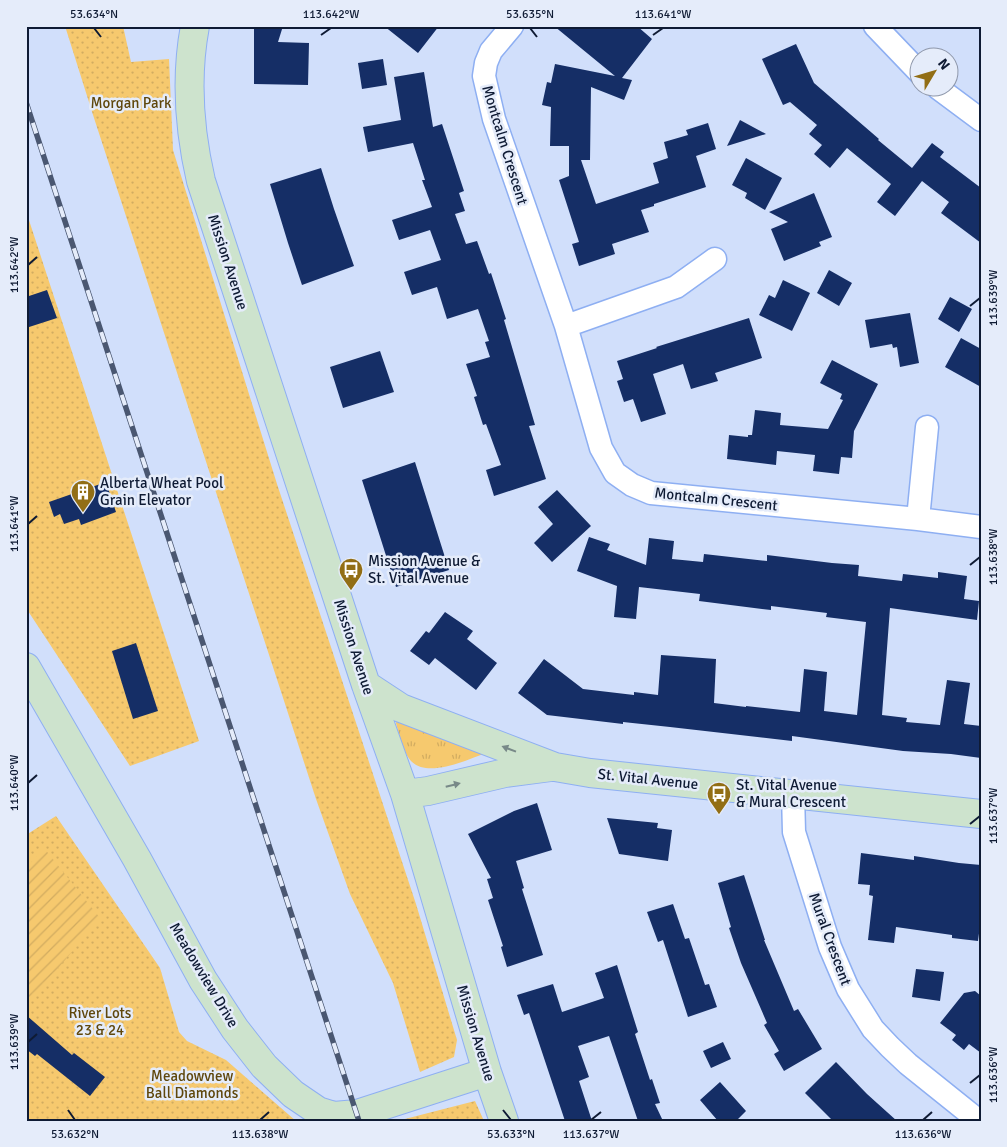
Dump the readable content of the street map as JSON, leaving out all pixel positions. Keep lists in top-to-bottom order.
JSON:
{
  "streets": {
    "street": [
      "Montcalm Crescent",
      "Mission Avenue",
      "St. Vital Avenue",
      "Mural Crescent",
      "Meadowview Drive"
    ]
  },
  "crossings": [
    ["Mission Avenue", "St. Vital Avenue"],
    ["Mission Avenue", "Meadowview Drive"],
    ["St. Vital Avenue", "Mural Crescent"]
  ],
  "parks": ["Morgan Park", "River Lots 23 & 24", "Meadowview Ball Diamonds"],
  "places": {
    "building": ["Alberta Wheat Pool Grain Elevator"],
    "bus stop": ["Mission Avenue & St. Vital Avenue", "St. Vital Avenue & Mural Crescent"]
  },
  "north": "top right",
  "coordinates": [
    "53.634°N",
    "113.642°W",
    "53.635°N",
    "113.641°W",
    "113.639°W",
    "113.638°W",
    "113.640°W",
    "113.637°W",
    "113.636°W",
    "53.632°N",
    "53.633°N"
  ]
}
